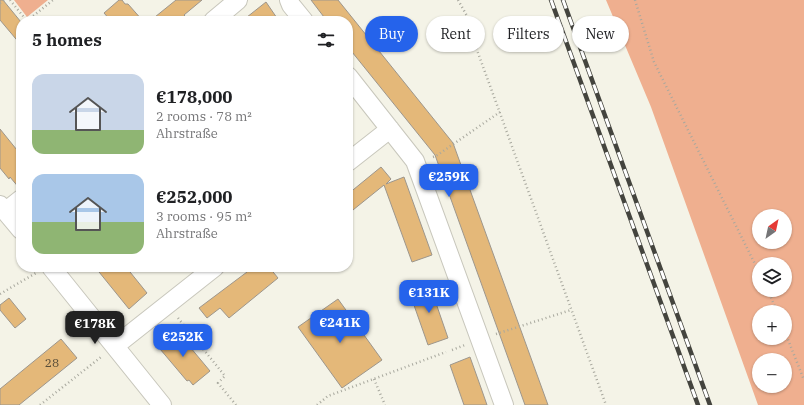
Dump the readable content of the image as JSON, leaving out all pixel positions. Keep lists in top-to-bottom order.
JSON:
{
  "house_numbers": ["28"],
  "north": "top right",
  "page": {
    "chip": [
      "Buy",
      "Rent",
      "Filters",
      "New"
    ],
    "heading": "5 homes",
    "list": [
      {
        "name": "€178,000",
        "note": "2 rooms · 78 m² · Ahrstraße"
      },
      {
        "name": "€252,000",
        "note": "3 rooms · 95 m² · Ahrstraße"
      }
    ],
    "price": [
      "€259K",
      "€131K",
      "€241K",
      "€178K",
      "€252K"
    ],
    "map_buttons": ["+", "−"]
  }
}
